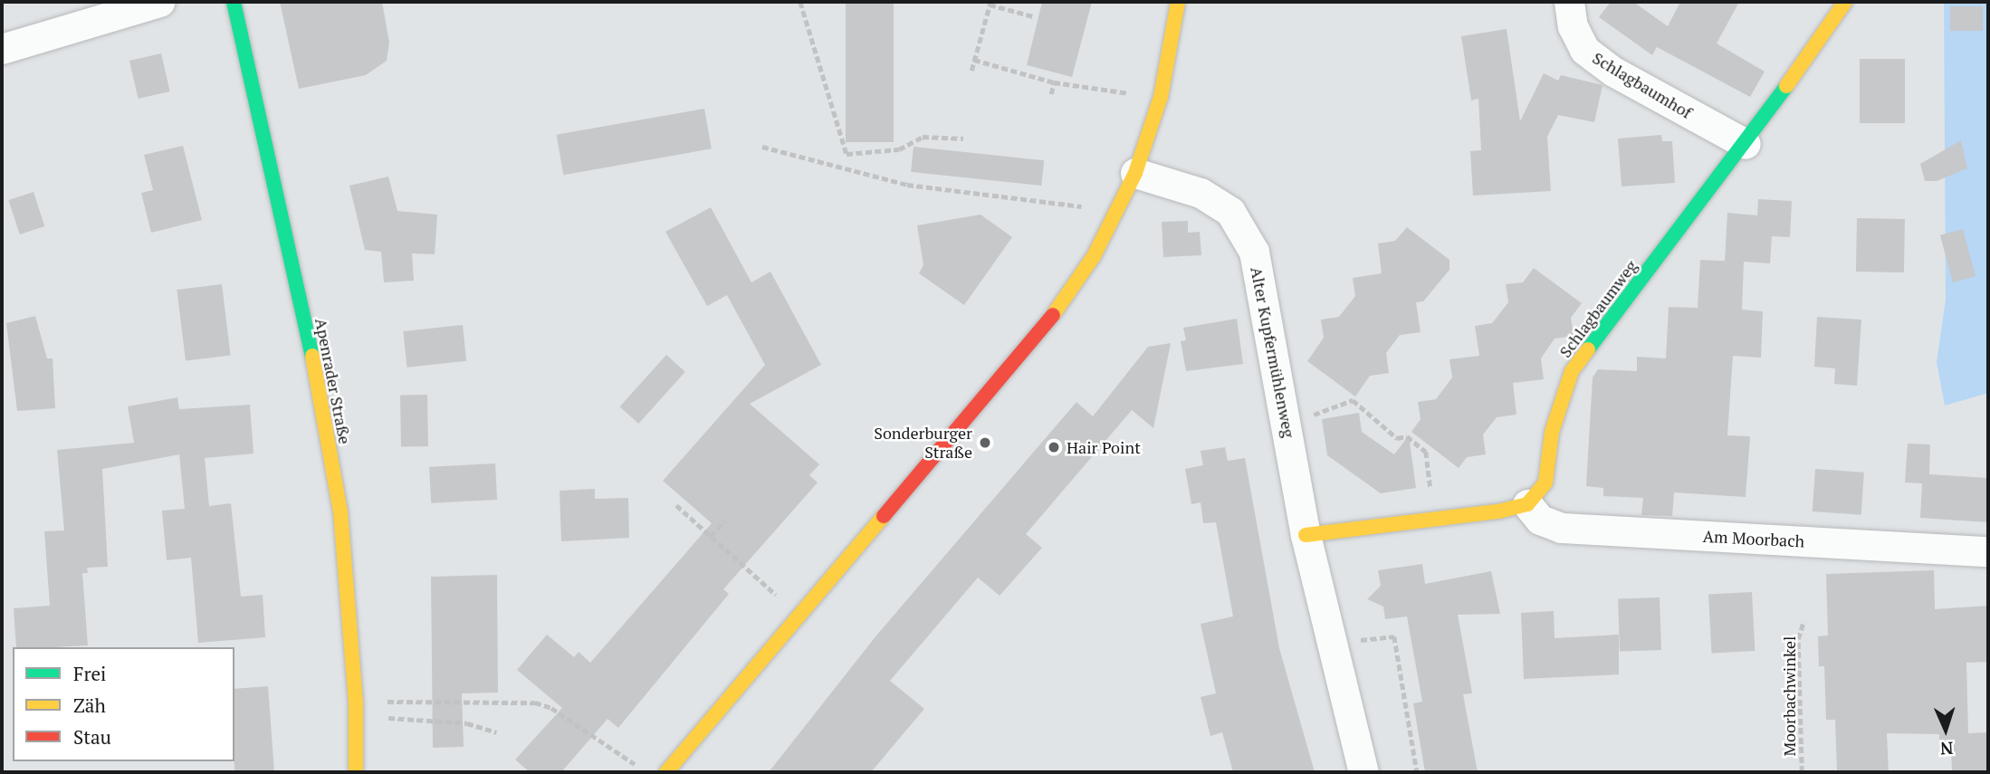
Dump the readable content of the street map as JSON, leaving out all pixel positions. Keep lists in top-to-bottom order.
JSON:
{
  "streets": {
    "street": [
      "Schlagbaumhof",
      "Schlagbaumweg",
      "Alter Kupfermühlenweg",
      "Apenrader Straße",
      "Am Moorbach"
    ],
    "path": ["Moorbachwinkel"]
  },
  "crossings": [
    ["Schlagbaumhof", "Schlagbaumweg"],
    ["Schlagbaumweg", "Am Moorbach"]
  ],
  "places": ["Sonderburger Straße", "Hair Point"],
  "legend": ["Frei", "Zäh", "Stau"],
  "north": "bottom"
}
